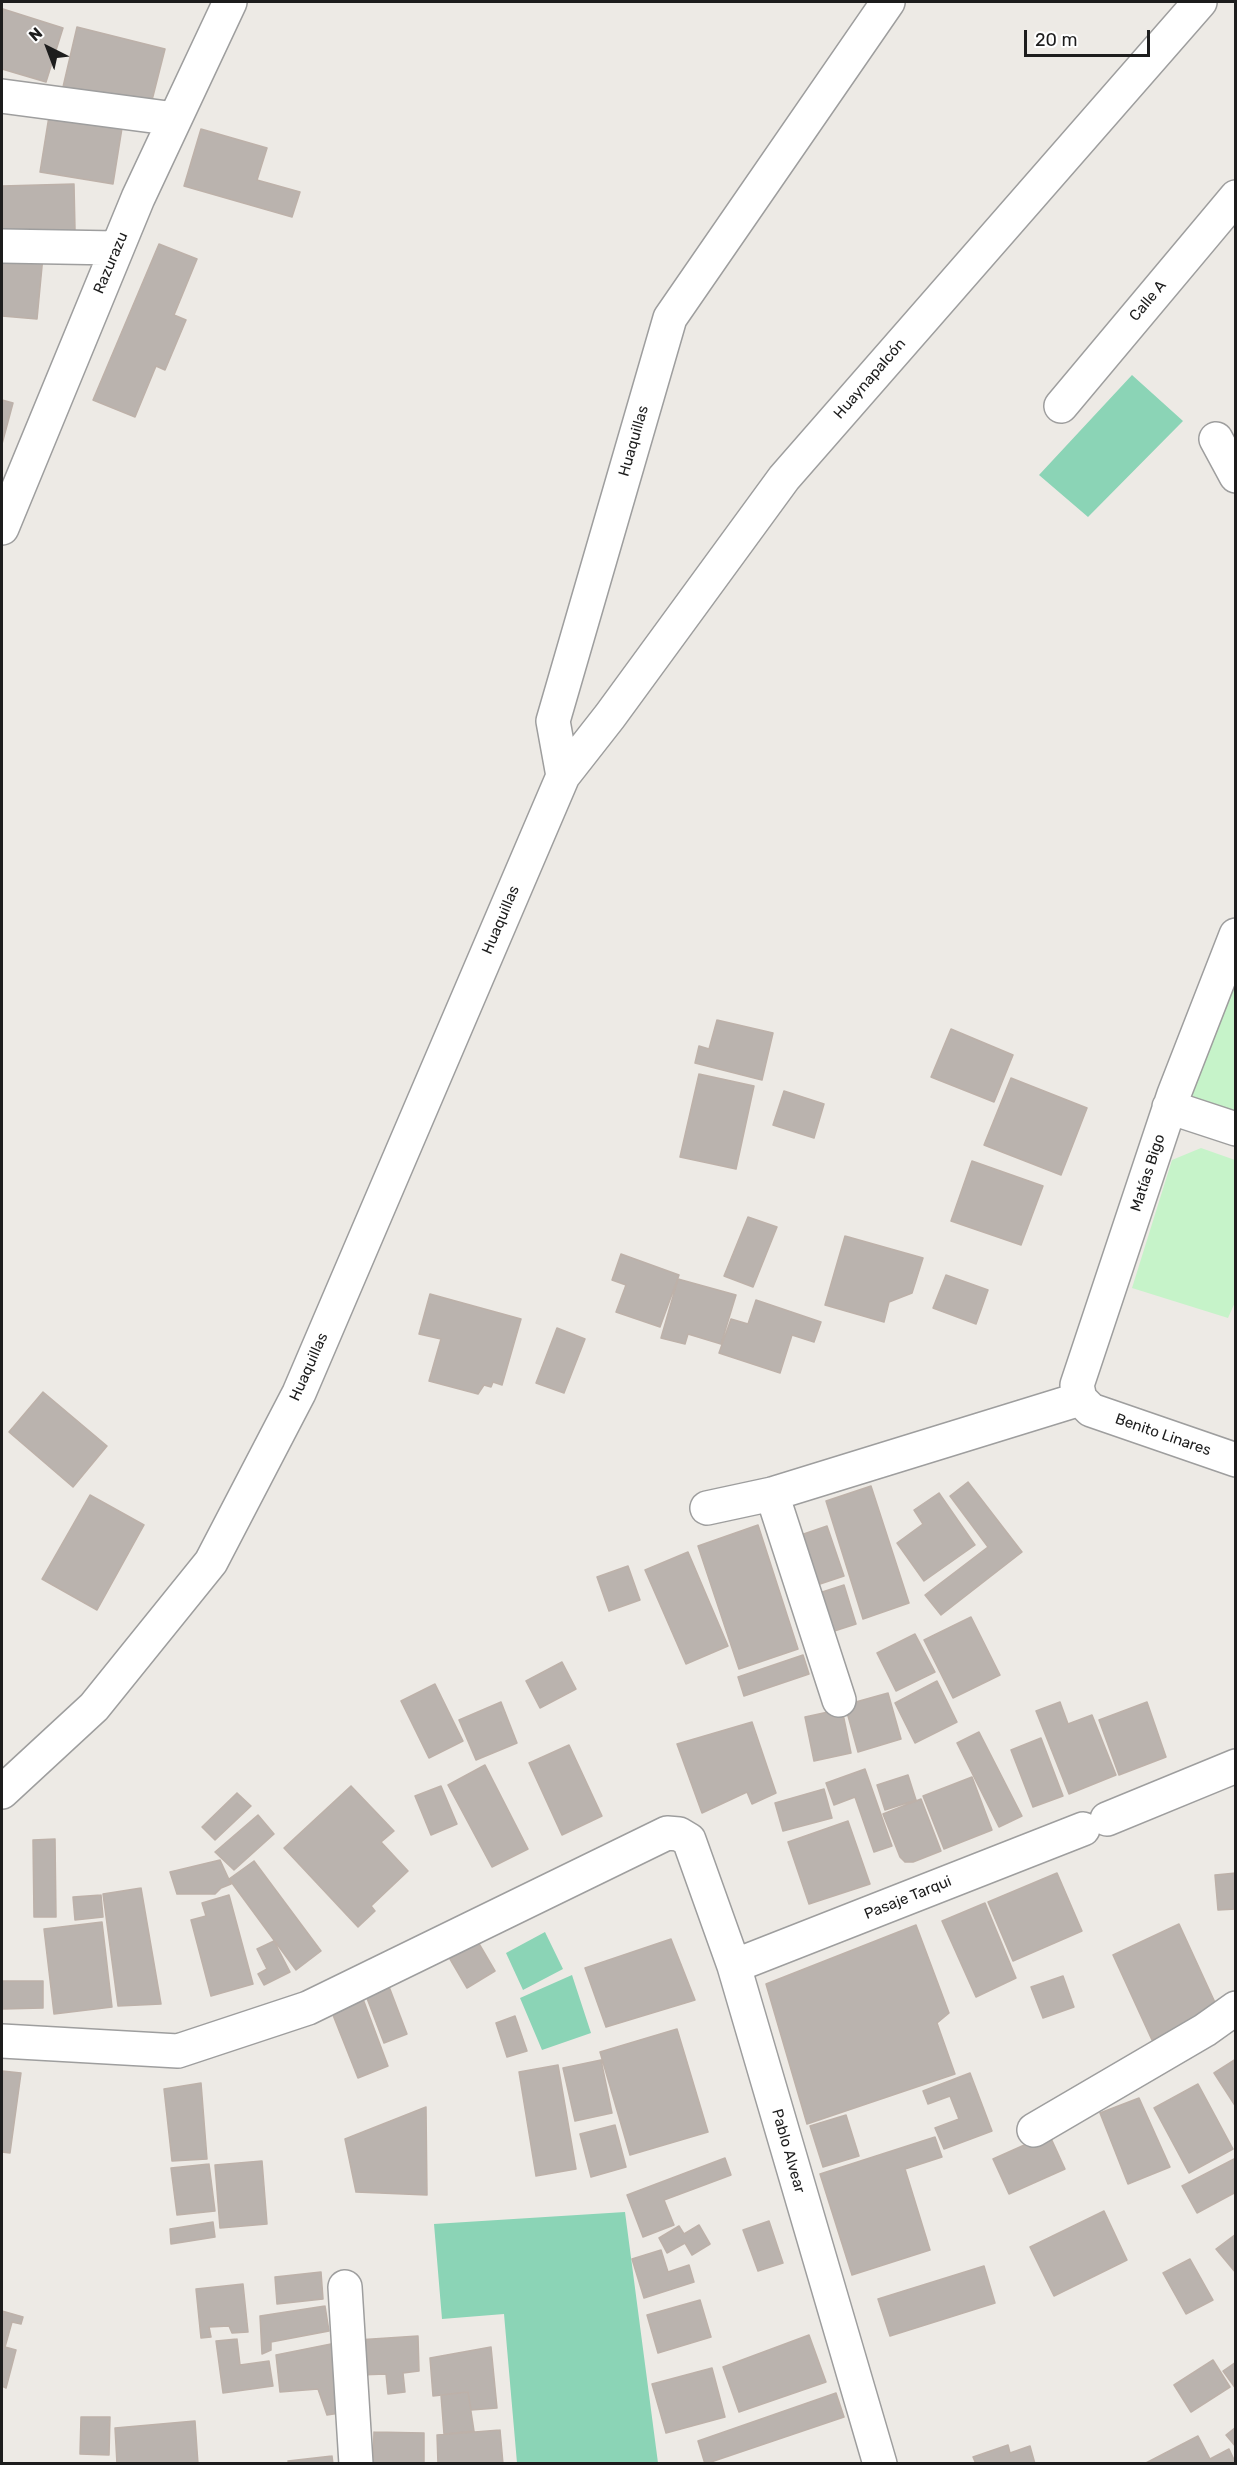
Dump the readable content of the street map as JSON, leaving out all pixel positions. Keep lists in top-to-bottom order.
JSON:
{
  "streets": {
    "street": [
      "Razurazu",
      "Calle A",
      "Huaynapalcón",
      "Huaquillas",
      "Matías Bigo",
      "Benito Linares",
      "Pasaje Tarqui",
      "Pablo Alvear"
    ]
  },
  "crossings": [
    ["Huaynapalcón", "Huaquillas"],
    ["Matías Bigo", "Benito Linares"],
    ["Pasaje Tarqui", "Pablo Alvear"]
  ],
  "scale_bar": "20 m",
  "north": "top left"
}
